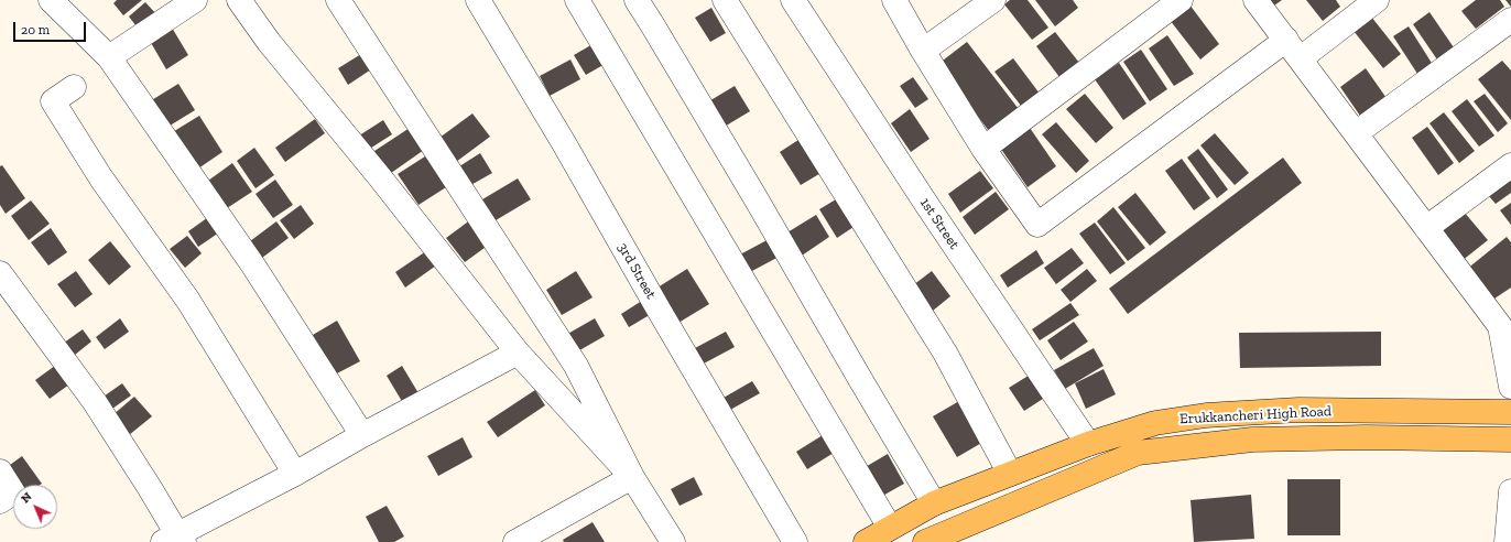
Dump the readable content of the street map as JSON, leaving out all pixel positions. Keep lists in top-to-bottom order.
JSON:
{
  "streets": {
    "main road": ["Erukkancheri High Road"],
    "street": ["1st Street", "3rd Street"]
  },
  "crossings": [
    ["1st Street", "Erukkancheri High Road"]
  ],
  "scale_bar": "20 m",
  "north": "top left"
}
